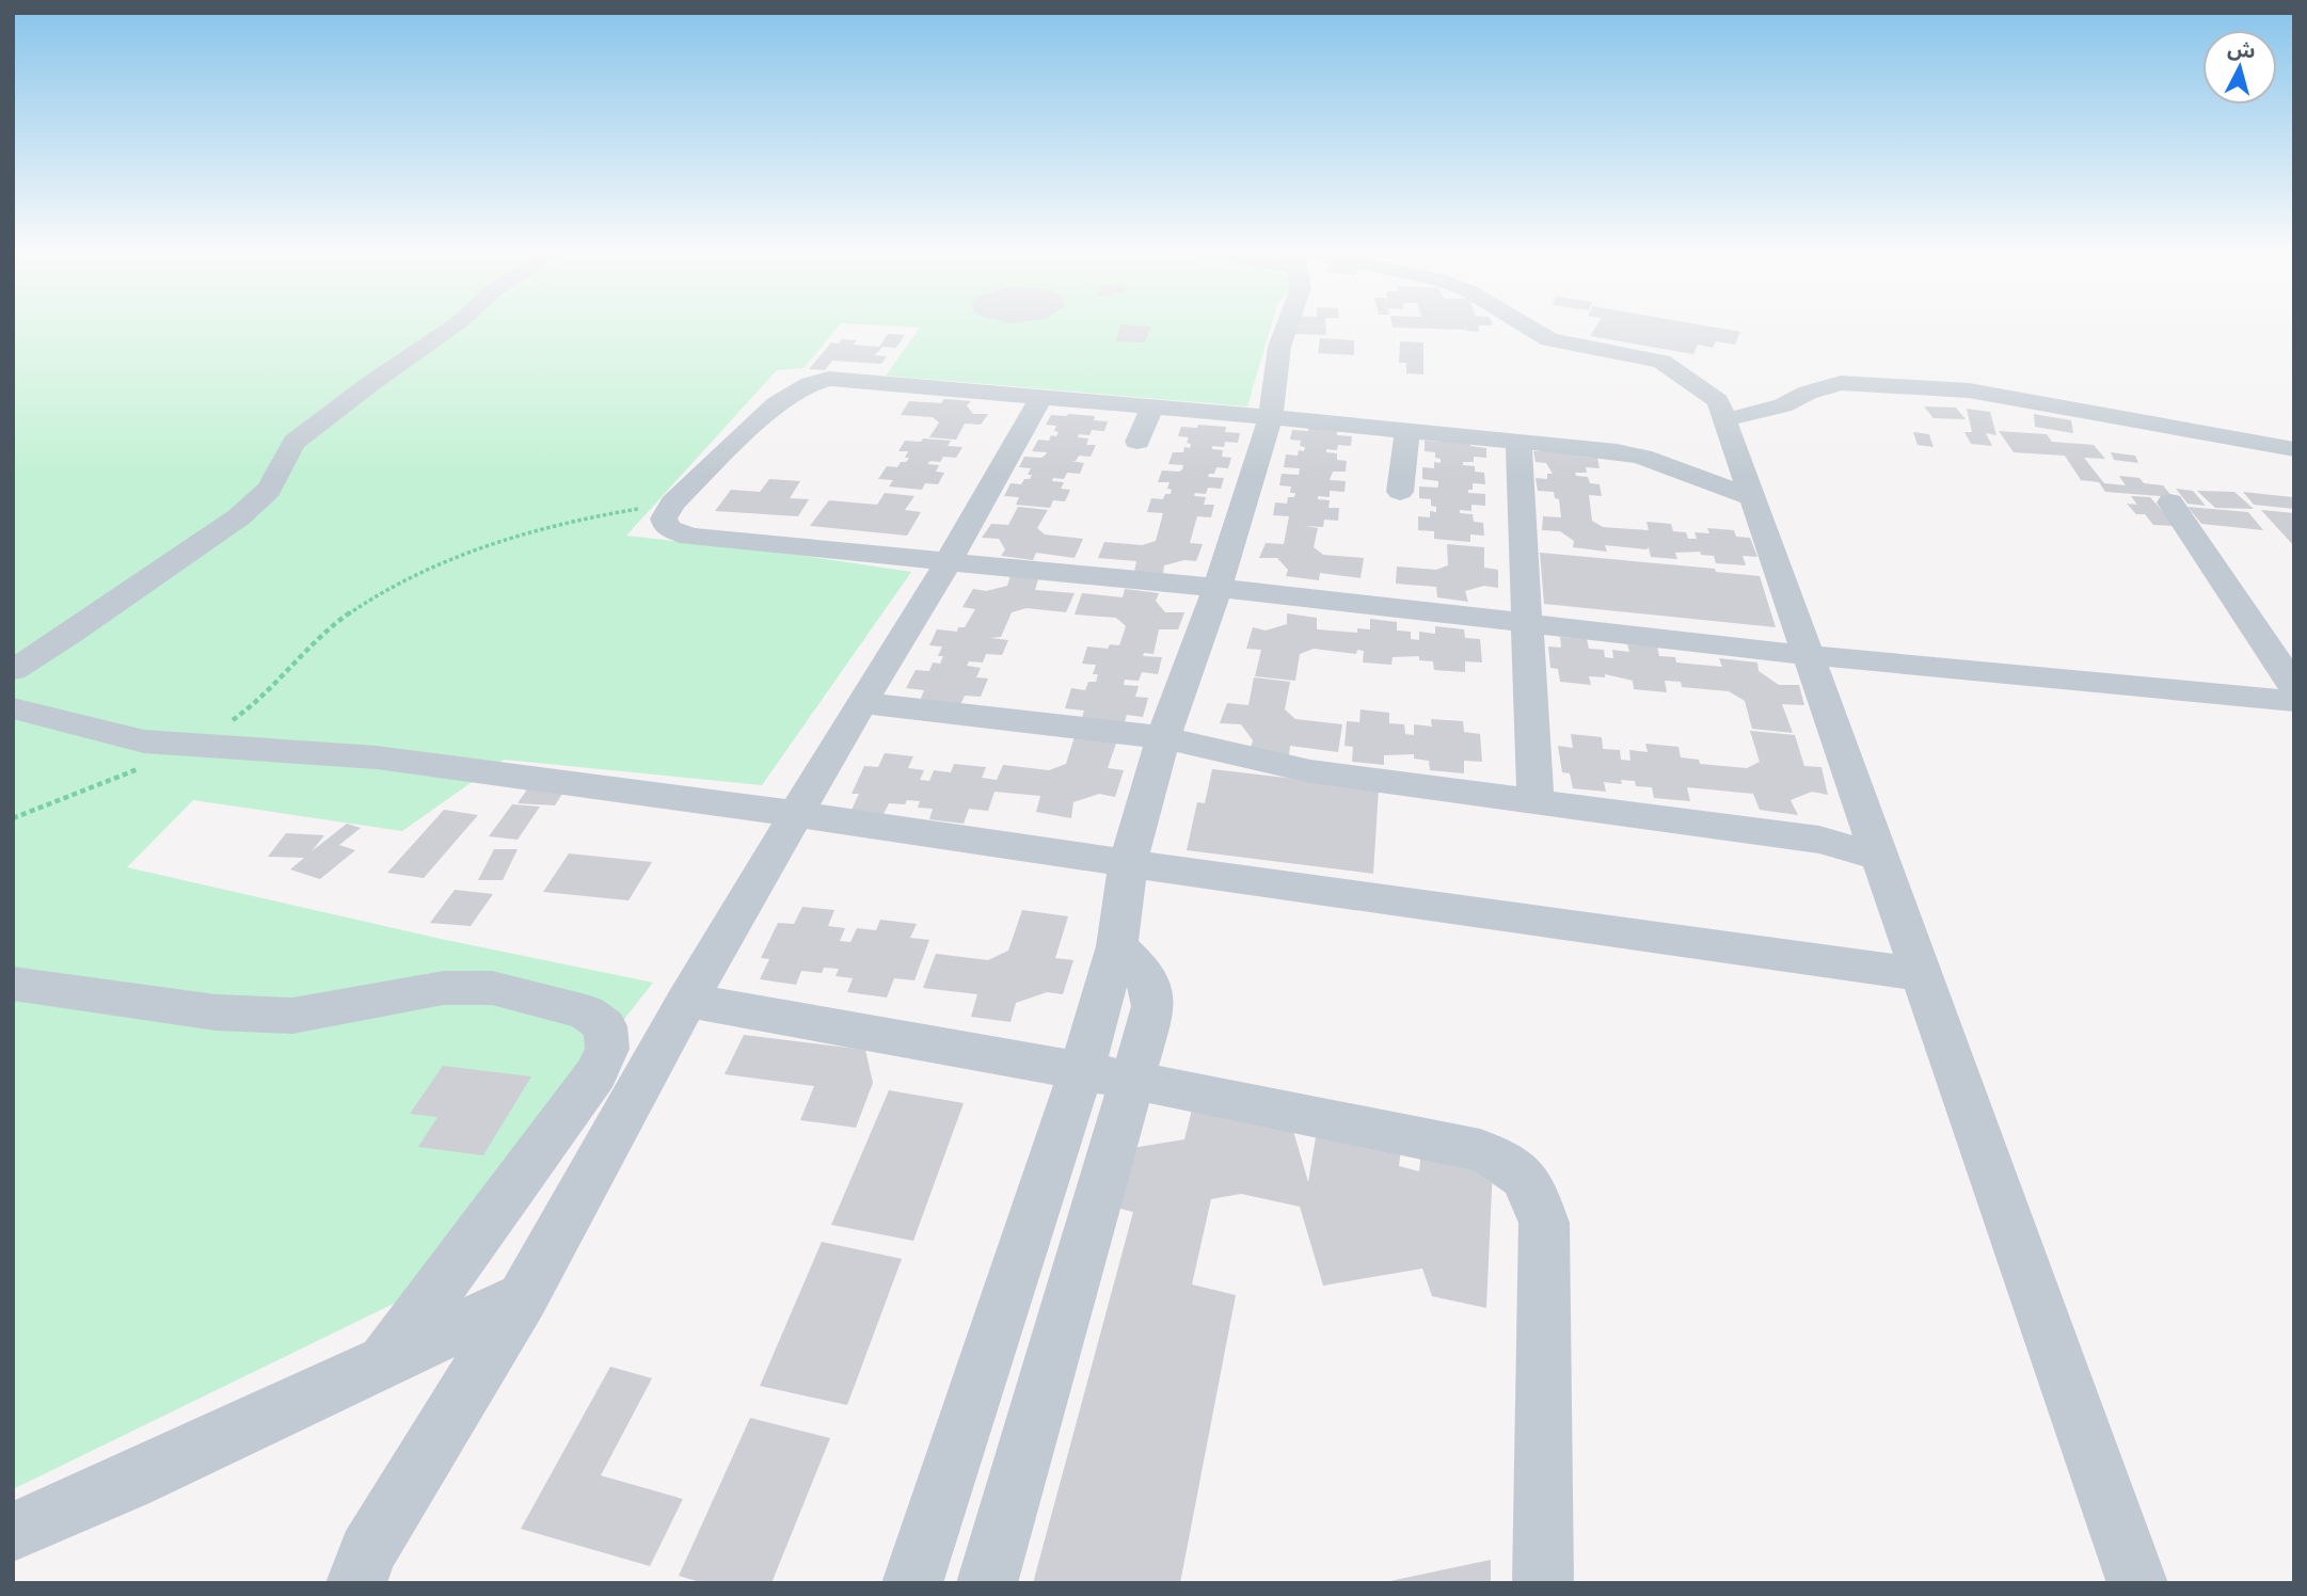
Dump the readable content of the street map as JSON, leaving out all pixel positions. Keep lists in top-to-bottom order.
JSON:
{
  "north": "top"
}
